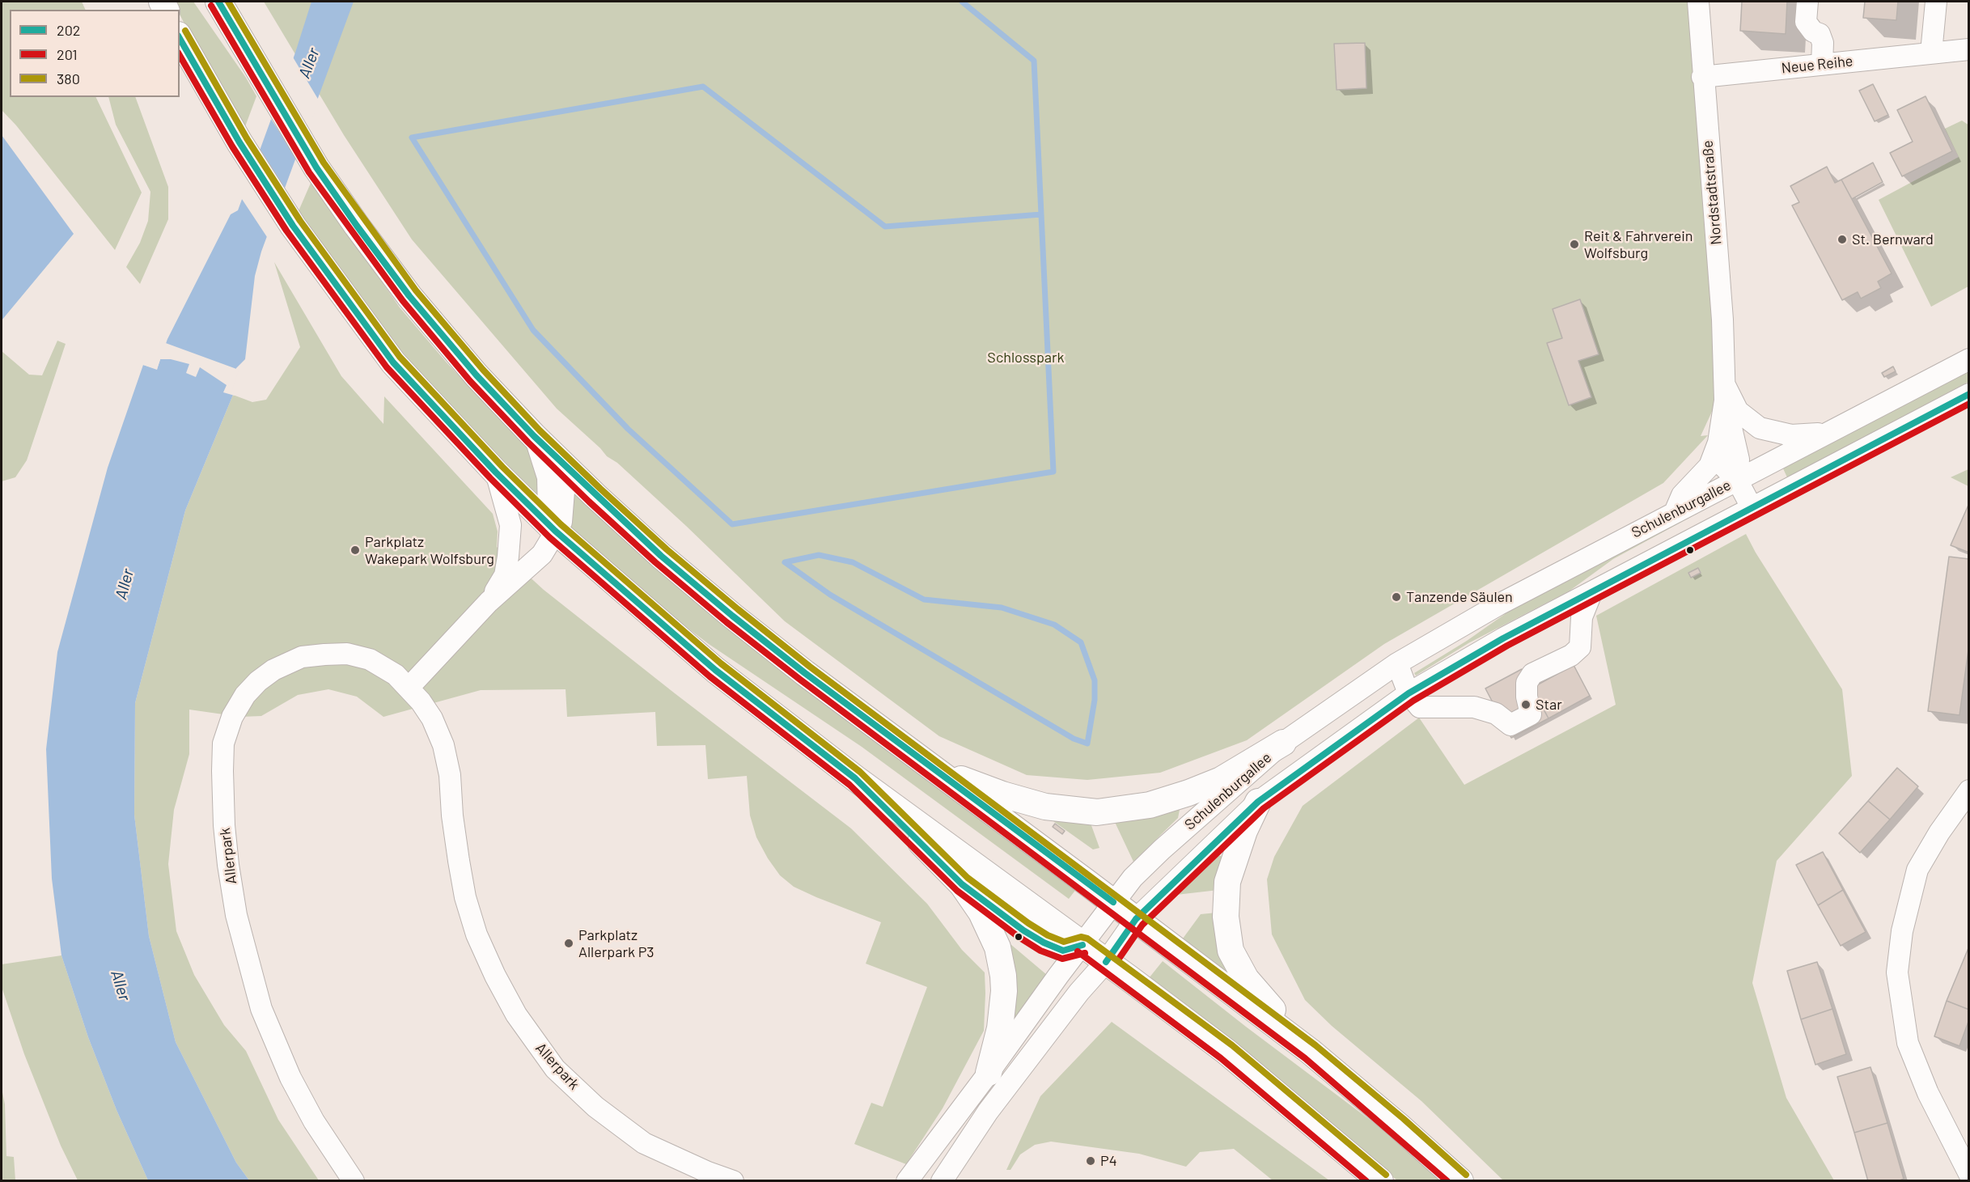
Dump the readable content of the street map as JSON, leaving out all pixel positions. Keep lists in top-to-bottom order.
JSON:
{
  "streets": {
    "street": [
      "Neue Reihe",
      "Nordstadtstraße",
      "Schulenburgallee",
      "Allerpark"
    ]
  },
  "crossings": [
    ["Neue Reihe", "Nordstadtstraße"],
    ["Nordstadtstraße", "Schulenburgallee"]
  ],
  "water": ["Aller"],
  "parks": ["Schlosspark"],
  "places": [
    "St. Bernward",
    "Reit & Fahrverein Wolfsburg",
    "Parkplatz Wakepark Wolfsburg",
    "Tanzende Säulen",
    "Star",
    "Parkplatz Allerpark P3",
    "P4"
  ],
  "lines": ["transit line 202", "transit line 380", "transit line 201"],
  "legend": ["202", "201", "380"]
}
